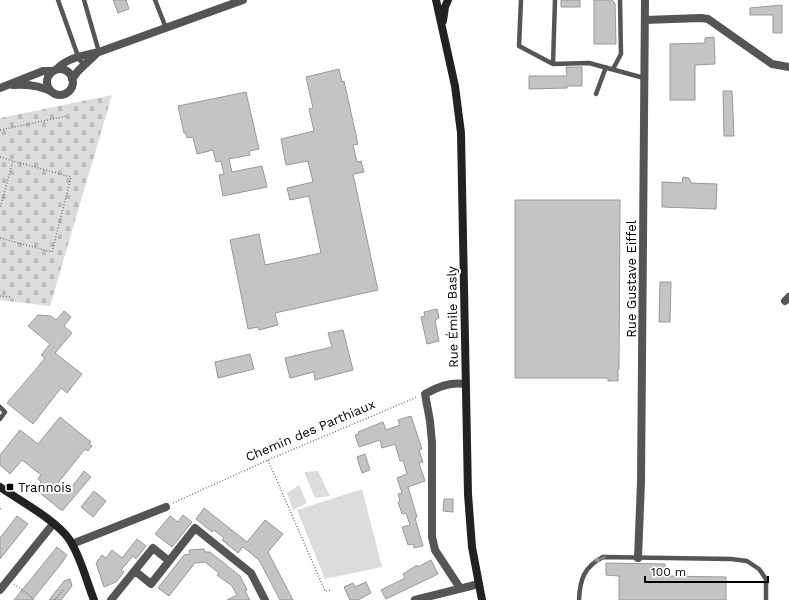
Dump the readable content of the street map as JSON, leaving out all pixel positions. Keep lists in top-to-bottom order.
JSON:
{
  "streets": {
    "street": ["Rue Gustave Eiffel", "Rue Émile Basly"],
    "path": ["Chemin des Parthiaux"]
  },
  "places": {
    "transit": ["Trannois"]
  },
  "scale_bar": "100 m"
}
